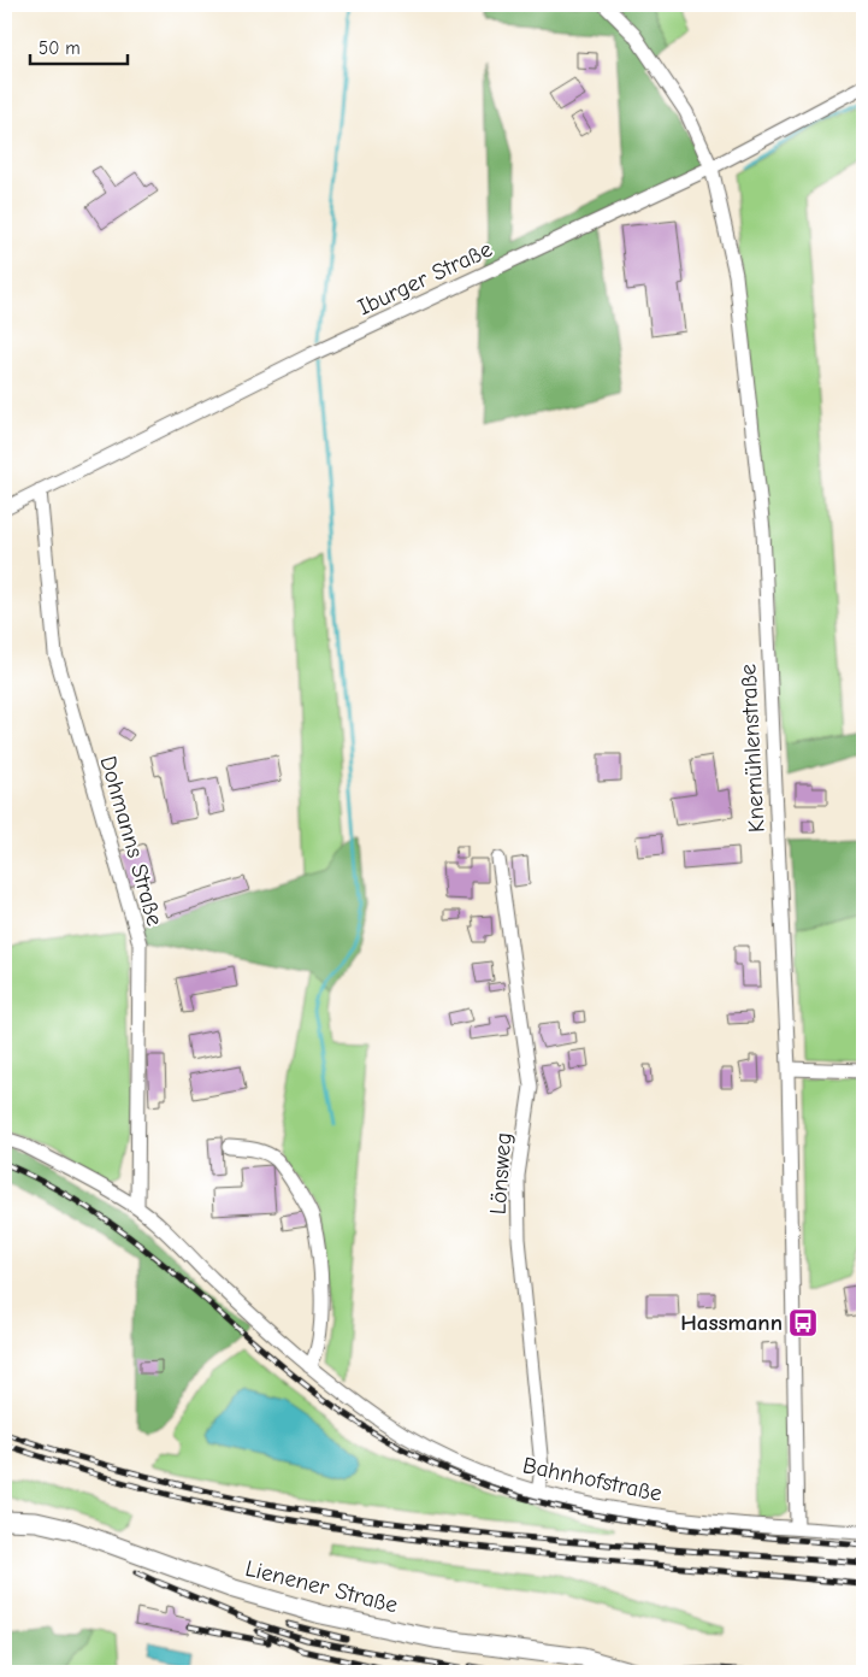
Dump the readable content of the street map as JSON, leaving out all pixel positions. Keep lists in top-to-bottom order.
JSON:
{
  "streets": {
    "street": [
      "Iburger Straße",
      "Knemühlenstraße",
      "Dohmanns Straße",
      "Lönsweg",
      "Bahnhofstraße",
      "Lienener Straße"
    ]
  },
  "crossings": [
    ["Iburger Straße", "Knemühlenstraße"],
    ["Iburger Straße", "Dohmanns Straße"],
    ["Knemühlenstraße", "Bahnhofstraße"],
    ["Dohmanns Straße", "Bahnhofstraße"],
    ["Lönsweg", "Bahnhofstraße"]
  ],
  "places": {
    "bus stop": ["Hassmann"]
  },
  "scale_bar": "50 m"
}
